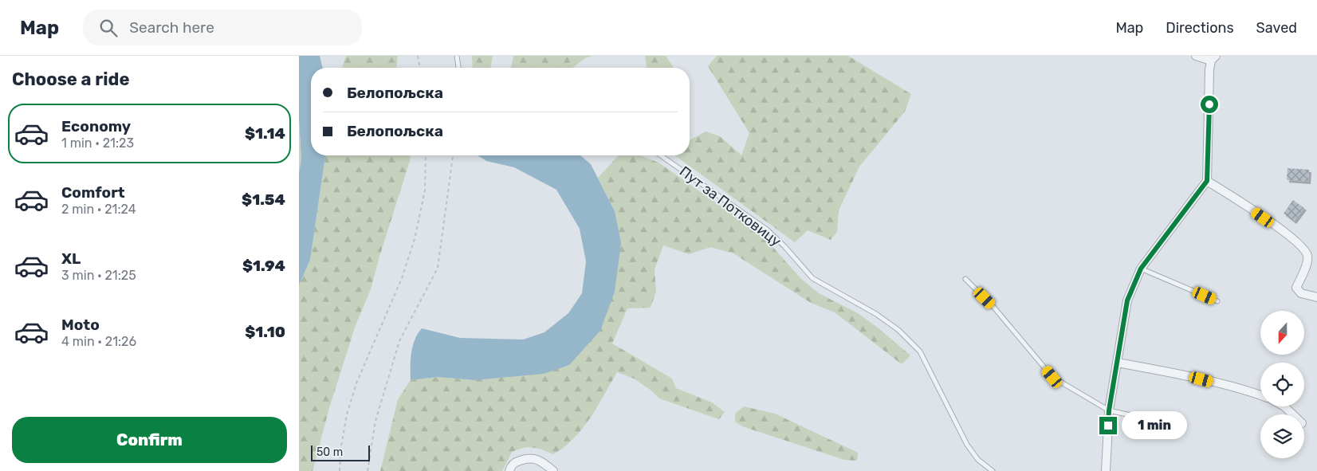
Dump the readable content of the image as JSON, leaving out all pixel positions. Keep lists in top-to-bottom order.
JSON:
{
  "streets": {
    "lane": ["Пут за Потковицу"]
  },
  "scale_bar": "50 m",
  "north": "bottom",
  "page": {
    "header": "Map",
    "search": "Search here",
    "nav": ["Map", "Directions", "Saved"],
    "heading": "Choose a ride",
    "banner": ["Белопољска", "Белопољска"],
    "list": [
      {
        "name": "Economy",
        "note": "1 min · 21:23",
        "value": "$1.14"
      },
      {
        "name": "Comfort",
        "note": "2 min · 21:24",
        "value": "$1.54"
      },
      {
        "name": "XL",
        "note": "3 min · 21:25",
        "value": "$1.94"
      },
      {
        "name": "Moto",
        "note": "4 min · 21:26",
        "value": "$1.10"
      }
    ],
    "buttons": "Confirm",
    "bubble": "1 min",
    "scale": "50 m"
  }
}
